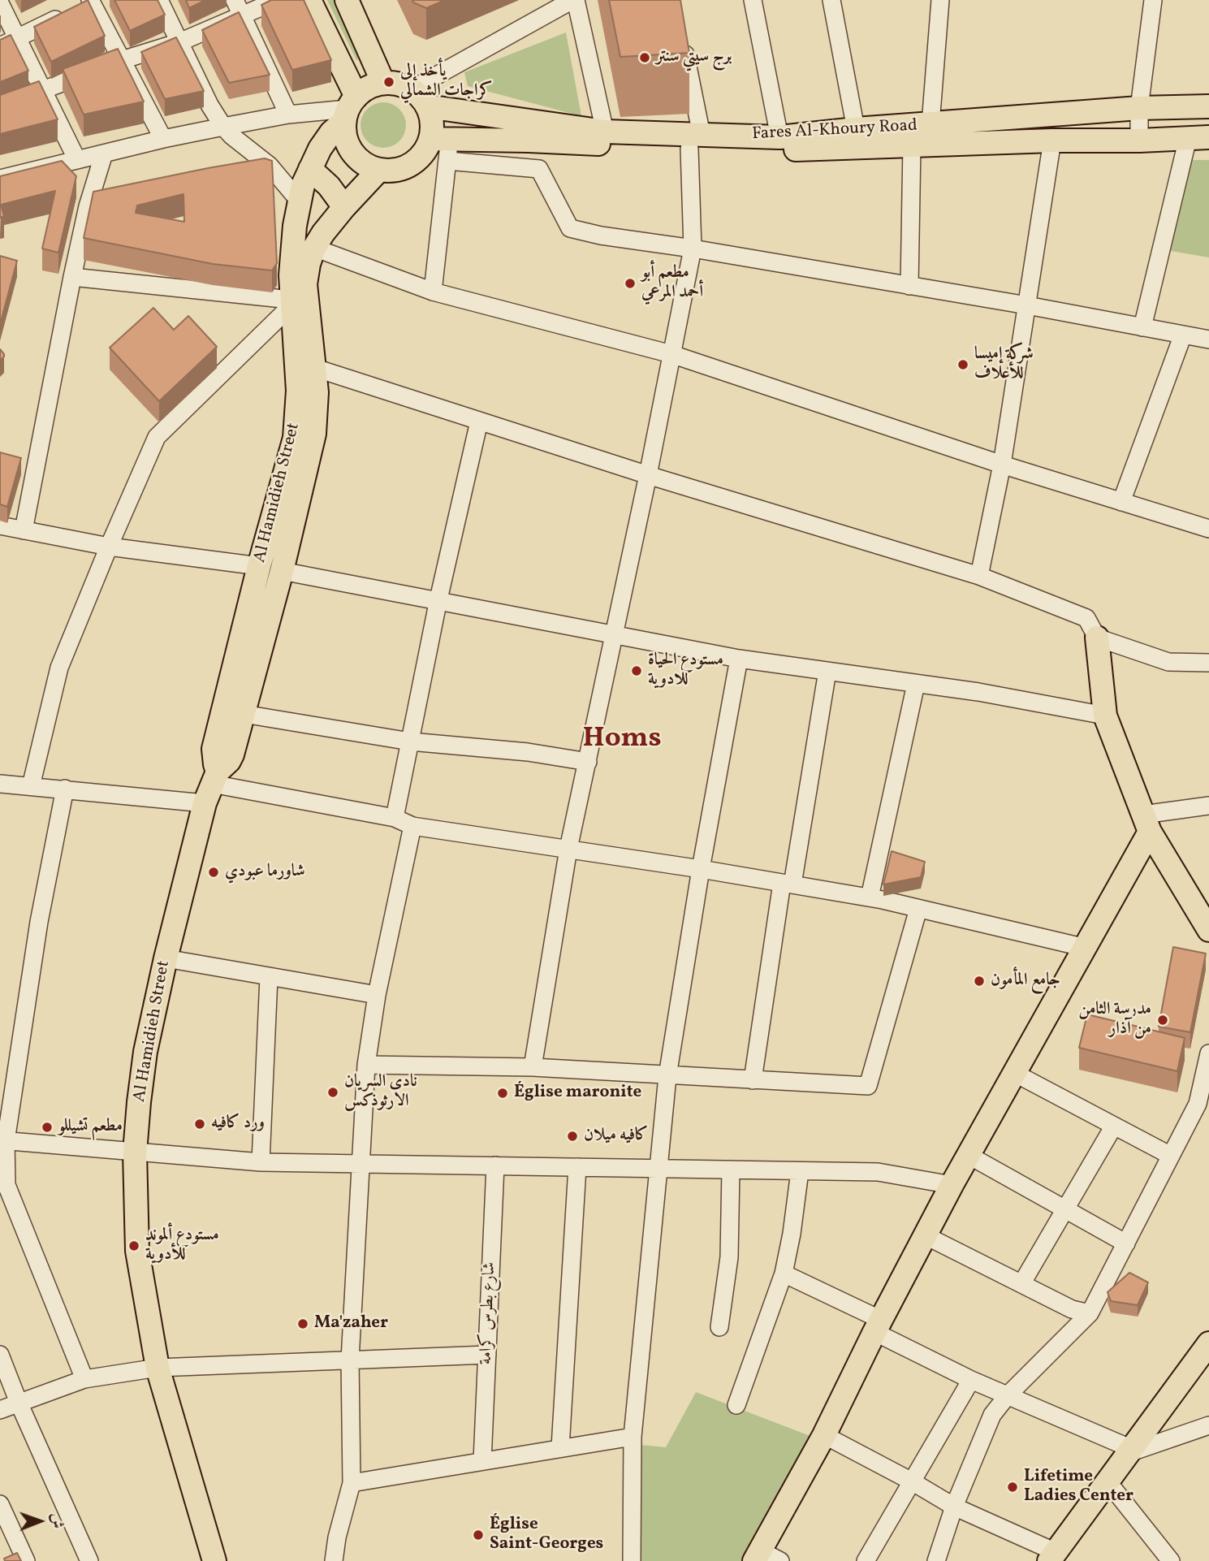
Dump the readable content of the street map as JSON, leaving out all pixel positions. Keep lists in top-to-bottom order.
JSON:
{
  "streets": {
    "main road": ["Fares Al-Khoury Road", "Al Hamidieh Street"],
    "street": ["شارع بطرس كرامة"]
  },
  "crossings": [
    ["Fares Al-Khoury Road", "Al Hamidieh Street"]
  ],
  "districts": ["Homs"],
  "places": [
    "برج سيتي سنتر",
    "يأخذ إلى كراجات الشمالي",
    "مطعم أبو أحمد المرعي",
    "شركة إميسا للأعلاف",
    "مستودع الحياة للادوية",
    "شاورما عبودي",
    "جامع المأمون",
    "مدرسة الثامن من آذار",
    "نادي السريان الارثوذكس",
    "Église maronite",
    "ورد كافيه",
    "مطعم تشيللو",
    "كافيه ميلان",
    "مستودع ألموند للأدوية",
    "Ma'zaher",
    "Lifetime Ladies Center",
    "Église Saint-Georges"
  ],
  "north": "right"
}
